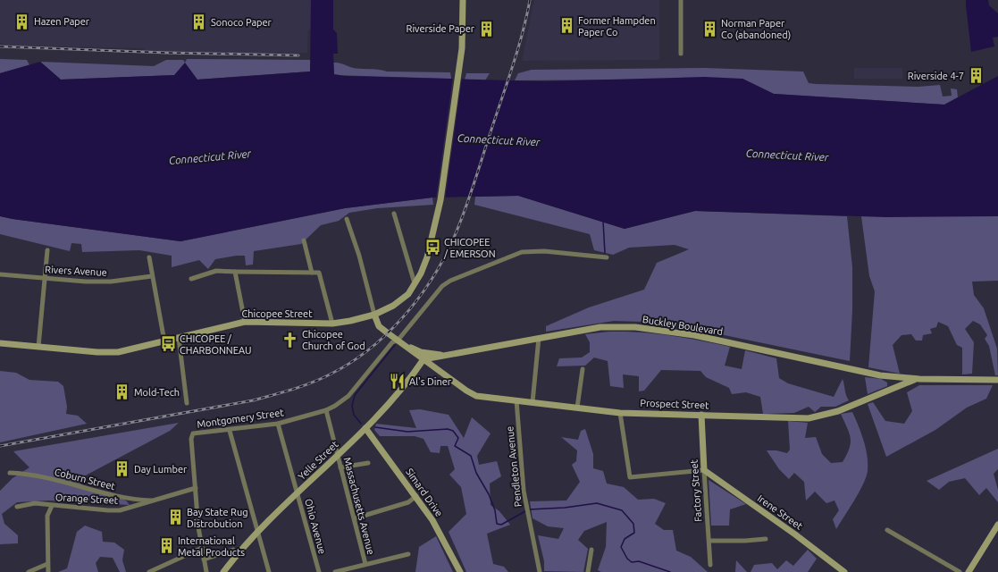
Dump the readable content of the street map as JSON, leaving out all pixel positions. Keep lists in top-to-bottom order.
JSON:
{
  "streets": {
    "main road": [
      "Chicopee Street",
      "Buckley Boulevard",
      "Prospect Street",
      "Yelle Street",
      "Factory Street",
      "Simard Drive",
      "Irene Street"
    ],
    "street": [
      "Rivers Avenue",
      "Montgomery Street",
      "Pendleton Avenue",
      "Coburn Street",
      "Orange Street",
      "Massachusetts Avenue",
      "Ohio Avenue"
    ]
  },
  "crossings": [
    ["Chicopee Street", "Prospect Street"],
    ["Buckley Boulevard", "Prospect Street"],
    ["Buckley Boulevard", "Yelle Street"],
    ["Prospect Street", "Montgomery Street"],
    ["Prospect Street", "Yelle Street"],
    ["Prospect Street", "Pendleton Avenue"],
    ["Prospect Street", "Factory Street"],
    ["Montgomery Street", "Orange Street"],
    ["Montgomery Street", "Massachusetts Avenue"],
    ["Montgomery Street", "Ohio Avenue"],
    ["Yelle Street", "Simard Drive"],
    ["Yelle Street", "Massachusetts Avenue"],
    ["Yelle Street", "Ohio Avenue"],
    ["Coburn Street", "Orange Street"],
    ["Factory Street", "Irene Street"]
  ],
  "water": ["Connecticut River"],
  "places": {
    "building": [
      "Hazen Paper",
      "Sonoco Paper",
      "Former Hampden Paper Co",
      "Riverside Paper",
      "Norman Paper Co (abandoned)",
      "Riverside 4-7",
      "Mold-Tech",
      "Day Lumber",
      "Bay State Rug Distrobution",
      "International Metal Products"
    ],
    "bus stop": ["CHICOPEE / EMERSON", "CHICOPEE / CHARBONNEAU"],
    "church": ["Chicopee Church of God"],
    "restaurant": ["Al's Diner"]
  }
}
